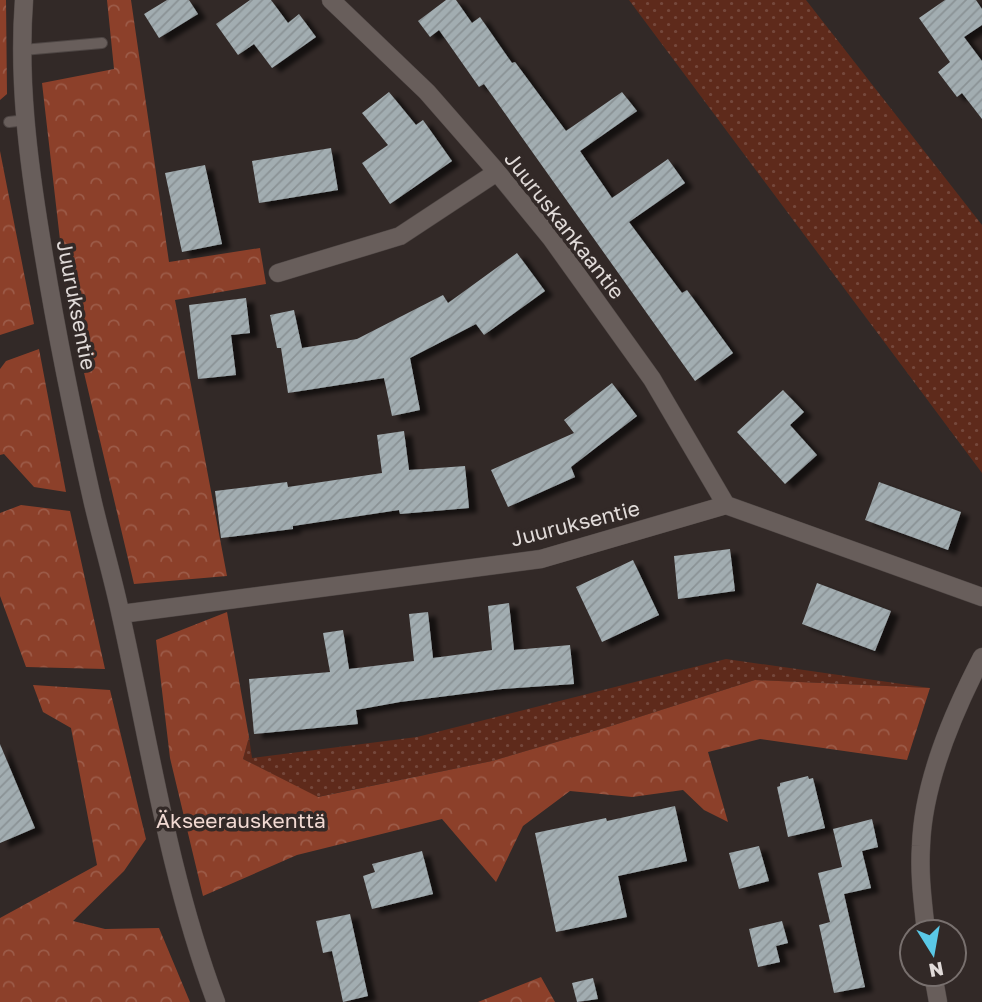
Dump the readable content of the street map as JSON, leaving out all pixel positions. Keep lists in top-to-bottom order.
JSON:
{
  "streets": {
    "street": ["Juuruskankaantie", "Juuruksentie"]
  },
  "crossings": [
    ["Juuruskankaantie", "Juuruksentie"]
  ],
  "parks": ["Äkseerauskenttä"],
  "north": "bottom"
}
